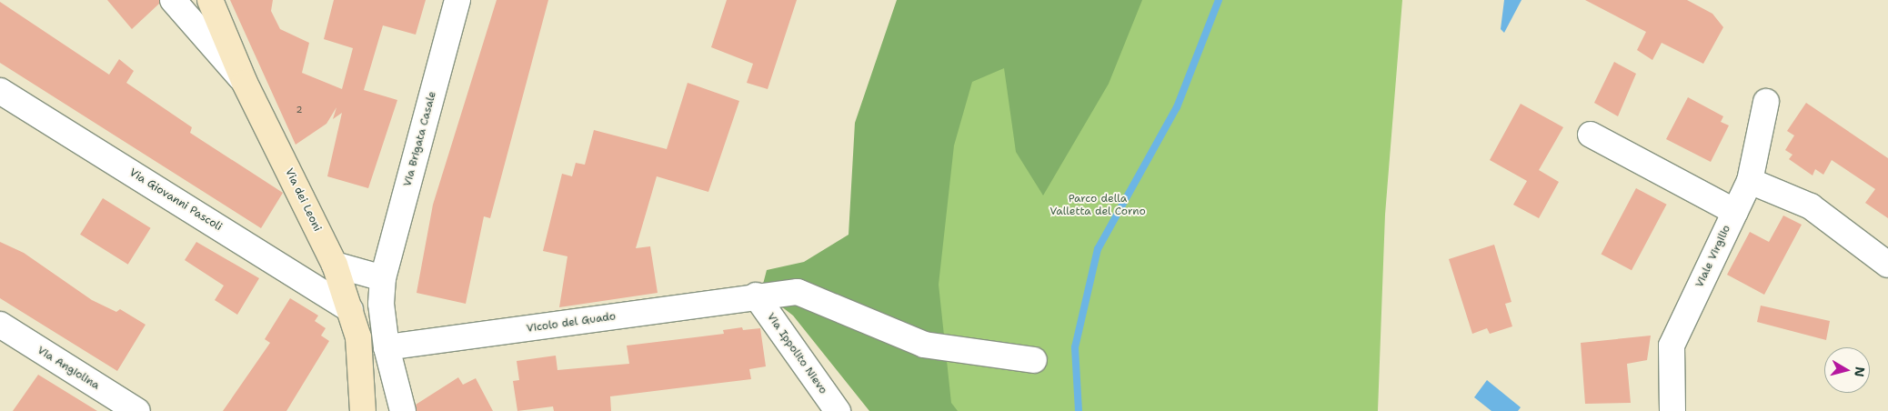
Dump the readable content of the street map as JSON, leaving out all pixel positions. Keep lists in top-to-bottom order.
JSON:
{
  "streets": {
    "main road": ["Via dei Leoni"],
    "street": [
      "Via Brigata Casale",
      "Via Giovanni Pascoli",
      "Viale Virgilio",
      "Vicolo del Guado",
      "Via Ippolito Nievo",
      "Via Angiolina"
    ]
  },
  "crossings": [
    ["Via Brigata Casale", "Vicolo del Guado"],
    ["Via Giovanni Pascoli", "Via dei Leoni"],
    ["Vicolo del Guado", "Via Ippolito Nievo"]
  ],
  "parks": ["Parco della Valletta del Corno"],
  "house_numbers": ["2"],
  "north": "right"
}
